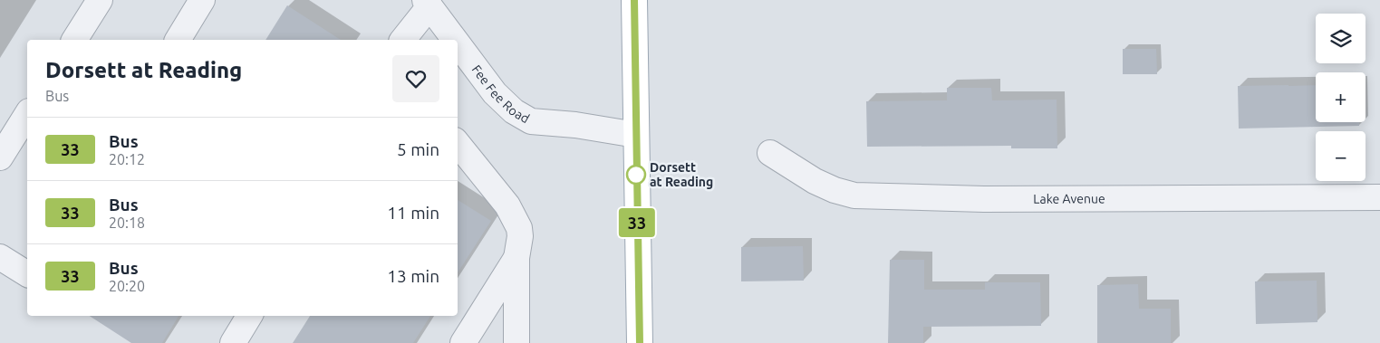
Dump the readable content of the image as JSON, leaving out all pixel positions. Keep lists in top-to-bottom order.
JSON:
{
  "streets": {
    "street": ["Fee Fee Road", "Lake Avenue"]
  },
  "places": ["Dorsett at Reading"],
  "lines": ["bus line 33"],
  "page": {
    "on_map": "33",
    "map_buttons": ["+", "−"],
    "heading": ["Dorsett at Reading", "Bus"],
    "list": [
      {
        "mark": "33",
        "name": "Bus",
        "note": "20:12",
        "value": "5 min"
      },
      {
        "mark": "33",
        "name": "Bus",
        "note": "20:18",
        "value": "11 min"
      },
      {
        "mark": "33",
        "name": "Bus",
        "note": "20:20",
        "value": "13 min"
      }
    ]
  }
}
